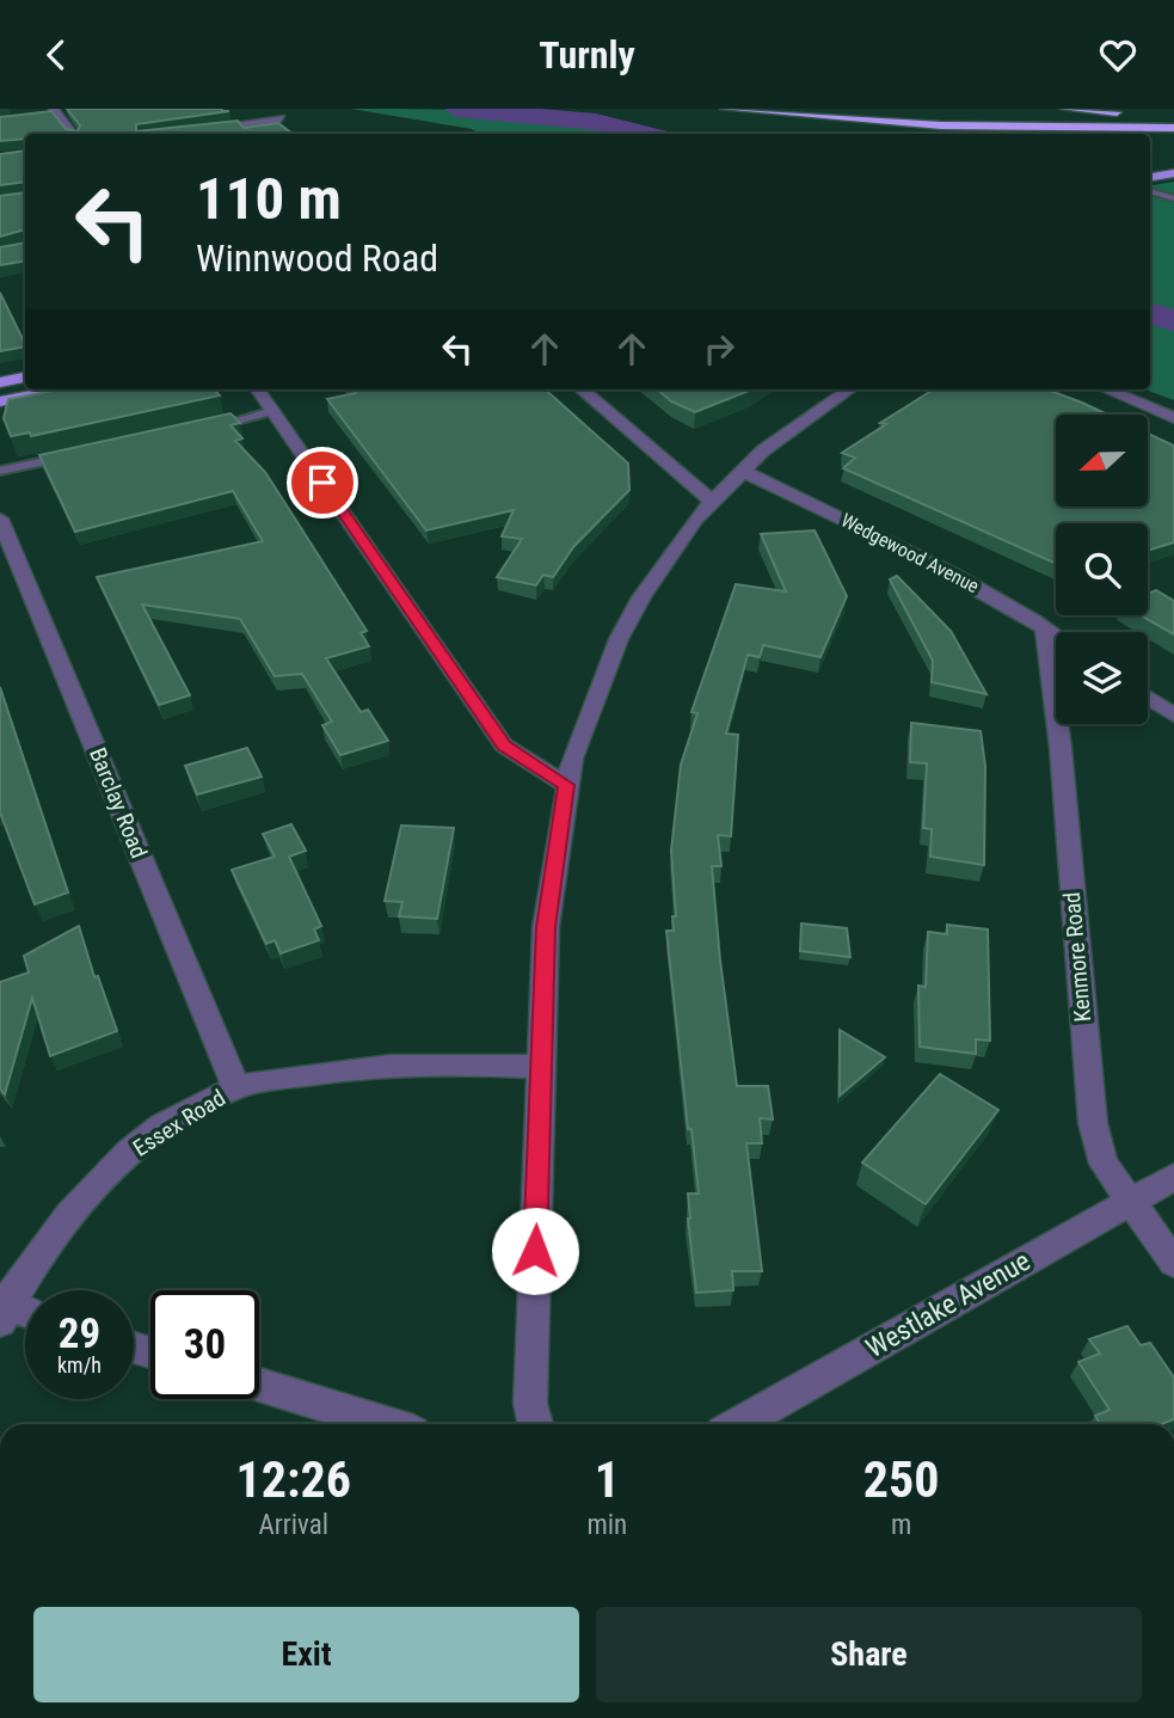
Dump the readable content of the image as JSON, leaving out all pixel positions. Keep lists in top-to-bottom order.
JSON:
{
  "streets": {
    "street": [
      "Wedgewood Avenue",
      "Barclay Road",
      "Kenmore Road",
      "Essex Road",
      "Westlake Avenue"
    ]
  },
  "crossings": [
    ["Wedgewood Avenue", "Kenmore Road"],
    ["Barclay Road", "Essex Road"],
    ["Kenmore Road", "Westlake Avenue"]
  ],
  "north": "left",
  "page": {
    "header": "Turnly",
    "turn": ["110 m", "Winnwood Road"],
    "speed": "29 km/h",
    "limit": "30",
    "eta": [
      "12:26",
      "Arrival",
      "1",
      "min",
      "250",
      "m"
    ],
    "buttons": ["Exit", "Share"]
  }
}
